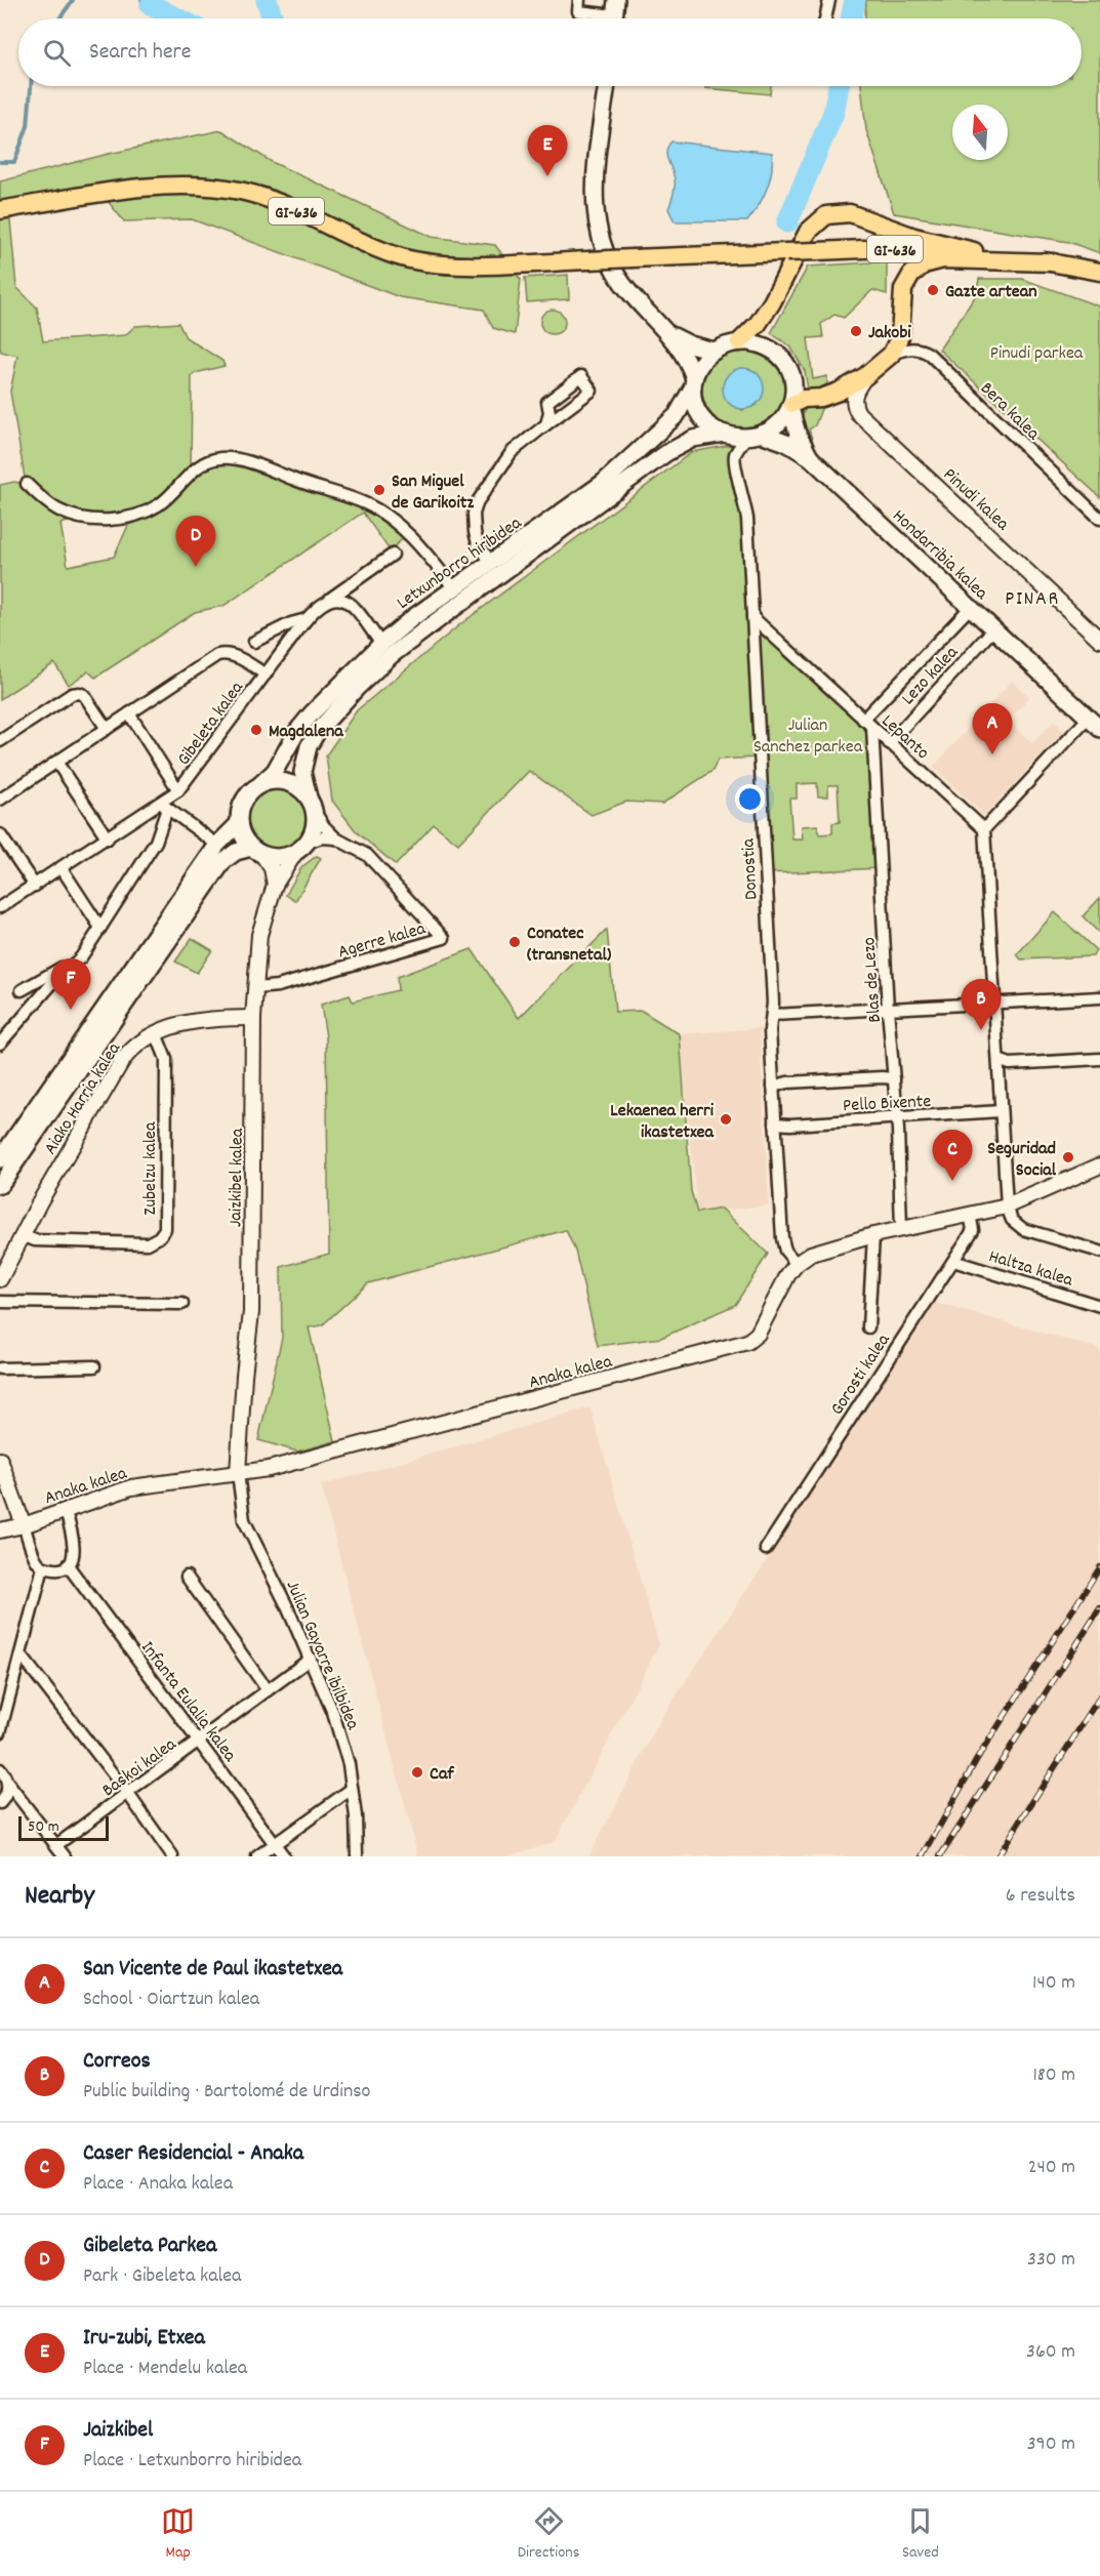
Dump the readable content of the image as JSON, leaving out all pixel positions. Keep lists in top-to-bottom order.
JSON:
{
  "streets": {
    "main road": ["GI-636", "Hondarribia kalea", "Letxunborro hiribidea"],
    "street": [
      "Bera kalea",
      "Pinudi kalea",
      "Lezo kalea",
      "Gibeleta kalea",
      "Lepanto",
      "Donostia",
      "Agerre kalea",
      "Blas de Lezo",
      "Aiako Harria kalea",
      "Pello Bixente",
      "Zubelzu kalea",
      "Jaizkibel kalea",
      "Haltza kalea",
      "Anaka kalea",
      "Gorosti kalea",
      "Julian Gayarre ibilbidea",
      "Infanta Eulalia kalea",
      "Baskoi kalea"
    ]
  },
  "crossings": [
    ["Hondarribia kalea", "Letxunborro hiribidea"],
    ["Hondarribia kalea", "Lezo kalea"],
    ["Hondarribia kalea", "Donostia"],
    ["Letxunborro hiribidea", "Donostia"],
    ["Letxunborro hiribidea", "Agerre kalea"],
    ["Letxunborro hiribidea", "Jaizkibel kalea"],
    ["Lezo kalea", "Lepanto"],
    ["Lepanto", "Donostia"],
    ["Lepanto", "Blas de Lezo"],
    ["Donostia", "Pello Bixente"],
    ["Donostia", "Anaka kalea"],
    ["Agerre kalea", "Jaizkibel kalea"],
    ["Blas de Lezo", "Pello Bixente"],
    ["Blas de Lezo", "Anaka kalea"],
    ["Aiako Harria kalea", "Zubelzu kalea"],
    ["Aiako Harria kalea", "Jaizkibel kalea"],
    ["Jaizkibel kalea", "Anaka kalea"],
    ["Jaizkibel kalea", "Julian Gayarre ibilbidea"],
    ["Haltza kalea", "Gorosti kalea"],
    ["Anaka kalea", "Gorosti kalea"],
    ["Anaka kalea", "Julian Gayarre ibilbidea"],
    ["Julian Gayarre ibilbidea", "Baskoi kalea"],
    ["Infanta Eulalia kalea", "Baskoi kalea"]
  ],
  "districts": ["PINAR"],
  "parks": ["Pinudi parkea", "Julian Sanchez parkea"],
  "places": [
    "Gazte artean",
    "Jakobi",
    "San Miguel de Garikoitz",
    "Magdalena",
    "Conatec (transnetal)",
    "Lekaenea herri ikastetxea",
    "Seguridad Social",
    "Caf"
  ],
  "scale_bar": "50 m",
  "north": "top",
  "page": {
    "search": "Search here",
    "pins": [
      "E",
      "D",
      "A",
      "F",
      "B",
      "C"
    ],
    "scale": "50 m",
    "heading": ["Nearby", "6 results"],
    "list": [
      {
        "mark": "A",
        "name": "San Vicente de Paul ikastetxea",
        "note": "School · Oiartzun kalea",
        "value": "140 m"
      },
      {
        "mark": "B",
        "name": "Correos",
        "note": "Public building · Bartolomé de Urdinso",
        "value": "180 m"
      },
      {
        "mark": "C",
        "name": "Caser Residencial - Anaka",
        "note": "Place · Anaka kalea",
        "value": "240 m"
      },
      {
        "mark": "D",
        "name": "Gibeleta Parkea",
        "note": "Park · Gibeleta kalea",
        "value": "330 m"
      },
      {
        "mark": "E",
        "name": "Iru-zubi, Etxea",
        "note": "Place · Mendelu kalea",
        "value": "360 m"
      },
      {
        "mark": "F",
        "name": "Jaizkibel",
        "note": "Place · Letxunborro hiribidea",
        "value": "390 m"
      }
    ],
    "nav": ["Map", "Directions", "Saved"]
  }
}
